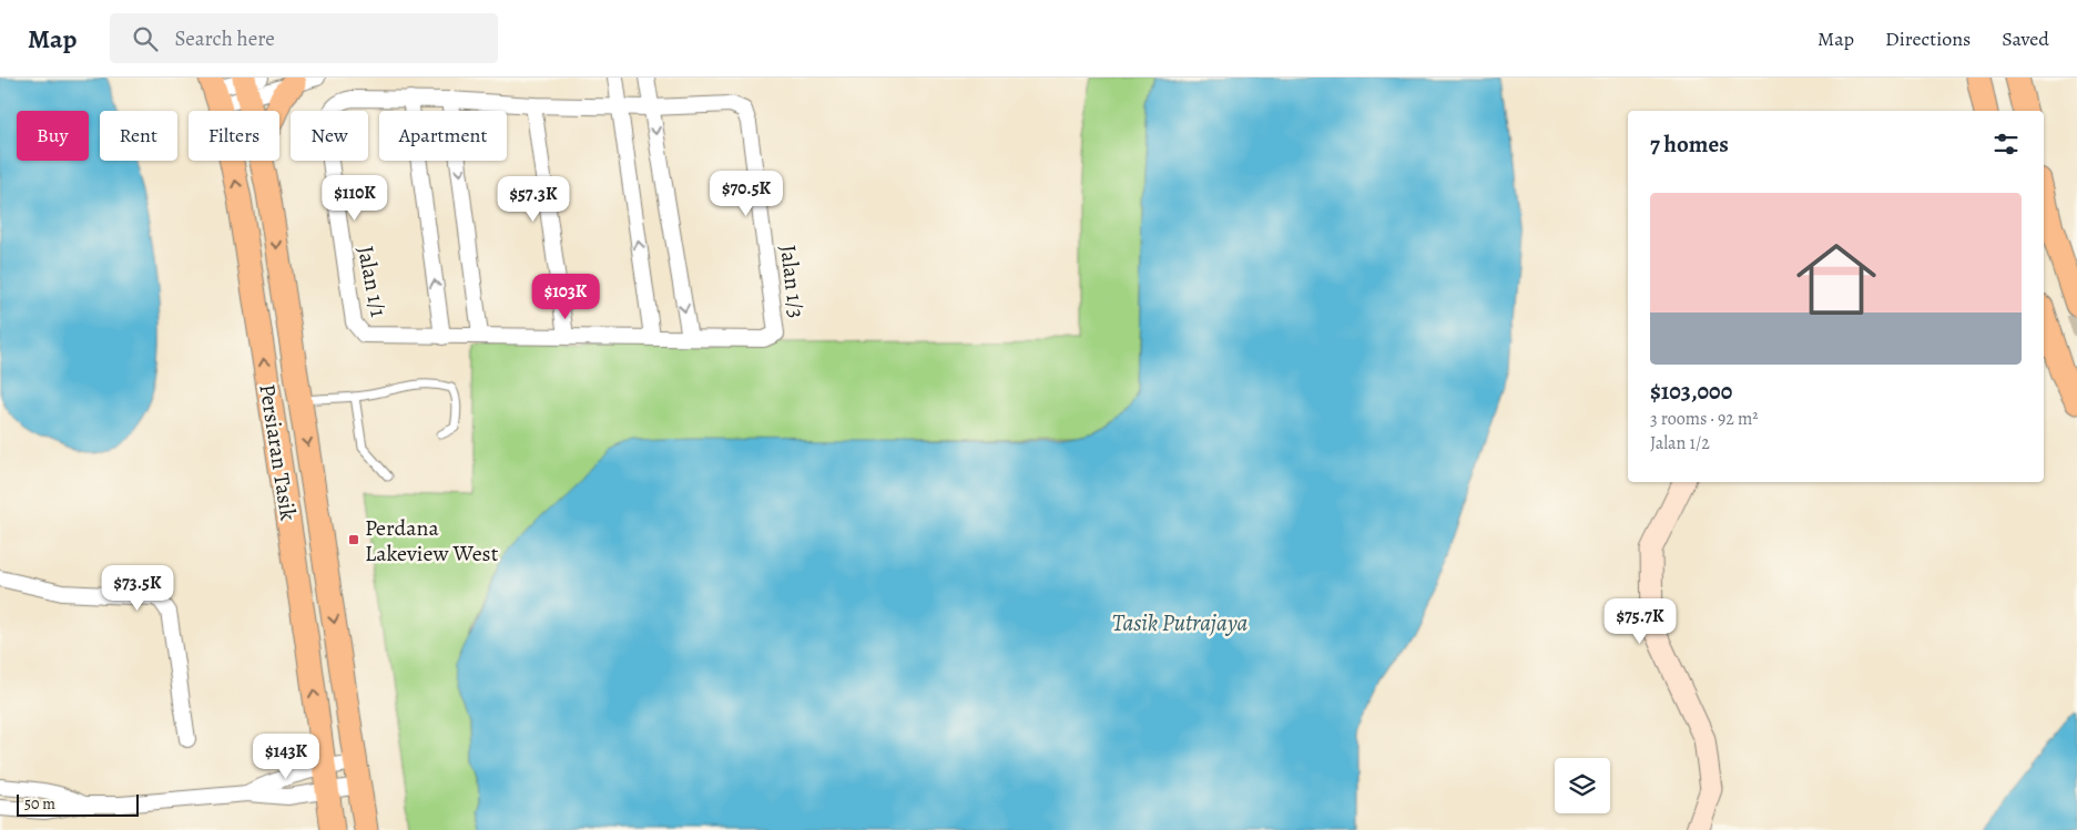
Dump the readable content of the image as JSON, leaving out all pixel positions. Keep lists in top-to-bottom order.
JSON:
{
  "streets": {
    "main road": ["Persiaran Tasik"],
    "street": ["Jalan 1/1", "Jalan 1/3"]
  },
  "water": ["Tasik Putrajaya"],
  "places": {
    "transit": ["Perdana Lakeview West"]
  },
  "scale_bar": "50 m",
  "page": {
    "header": "Map",
    "search": "Search here",
    "nav": ["Map", "Directions", "Saved"],
    "chip": [
      "Buy",
      "Rent",
      "Filters",
      "New",
      "Apartment"
    ],
    "heading": "7 homes",
    "price": [
      "$70.5K",
      "$110K",
      "$57.3K",
      "$103K",
      "$73.5K",
      "$75.7K",
      "$143K"
    ],
    "list": [
      {
        "name": "$103,000",
        "note": "3 rooms · 92 m² · Jalan 1/2"
      }
    ],
    "scale": "50 m"
  }
}
